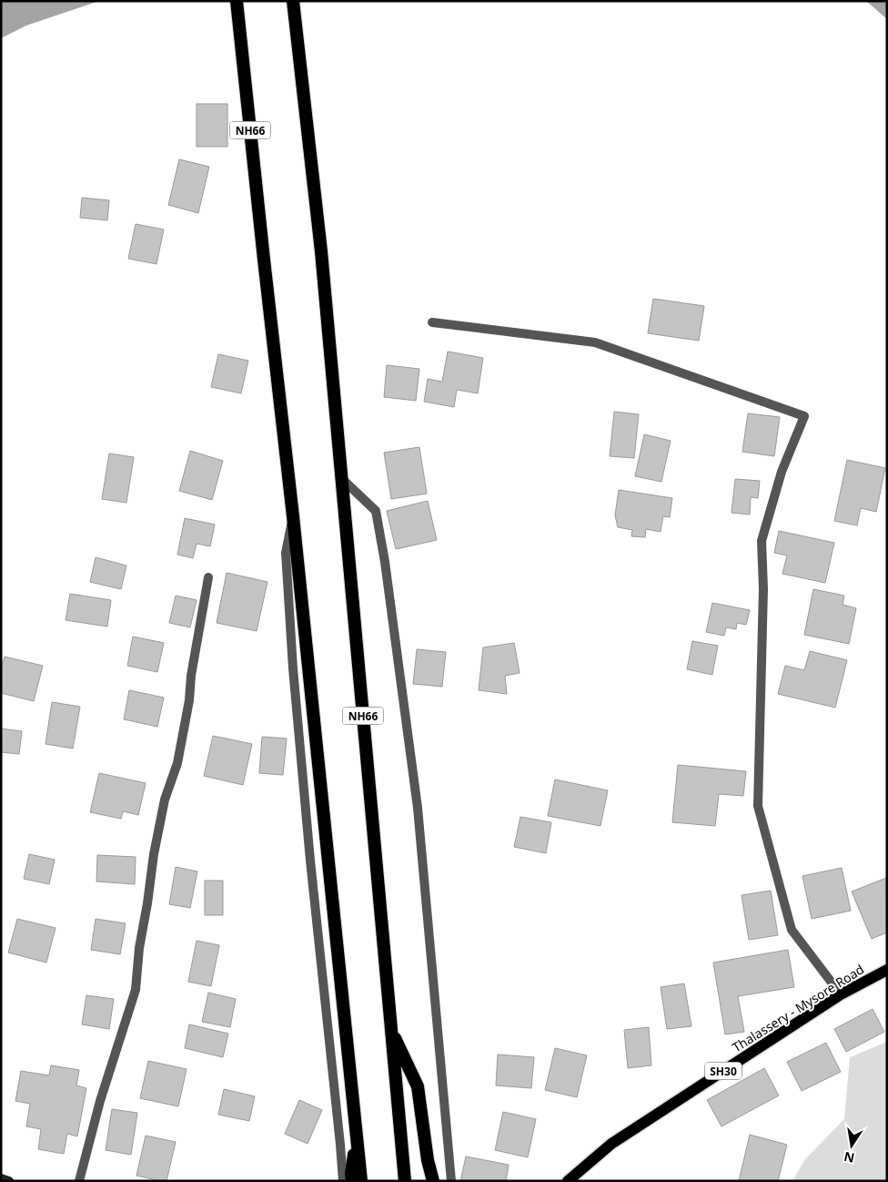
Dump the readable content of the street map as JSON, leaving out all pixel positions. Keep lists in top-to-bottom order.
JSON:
{
  "streets": {
    "highway": ["NH66"],
    "main road": ["Thalassery - Mysore Road", "SH30"]
  },
  "north": "bottom"
}
